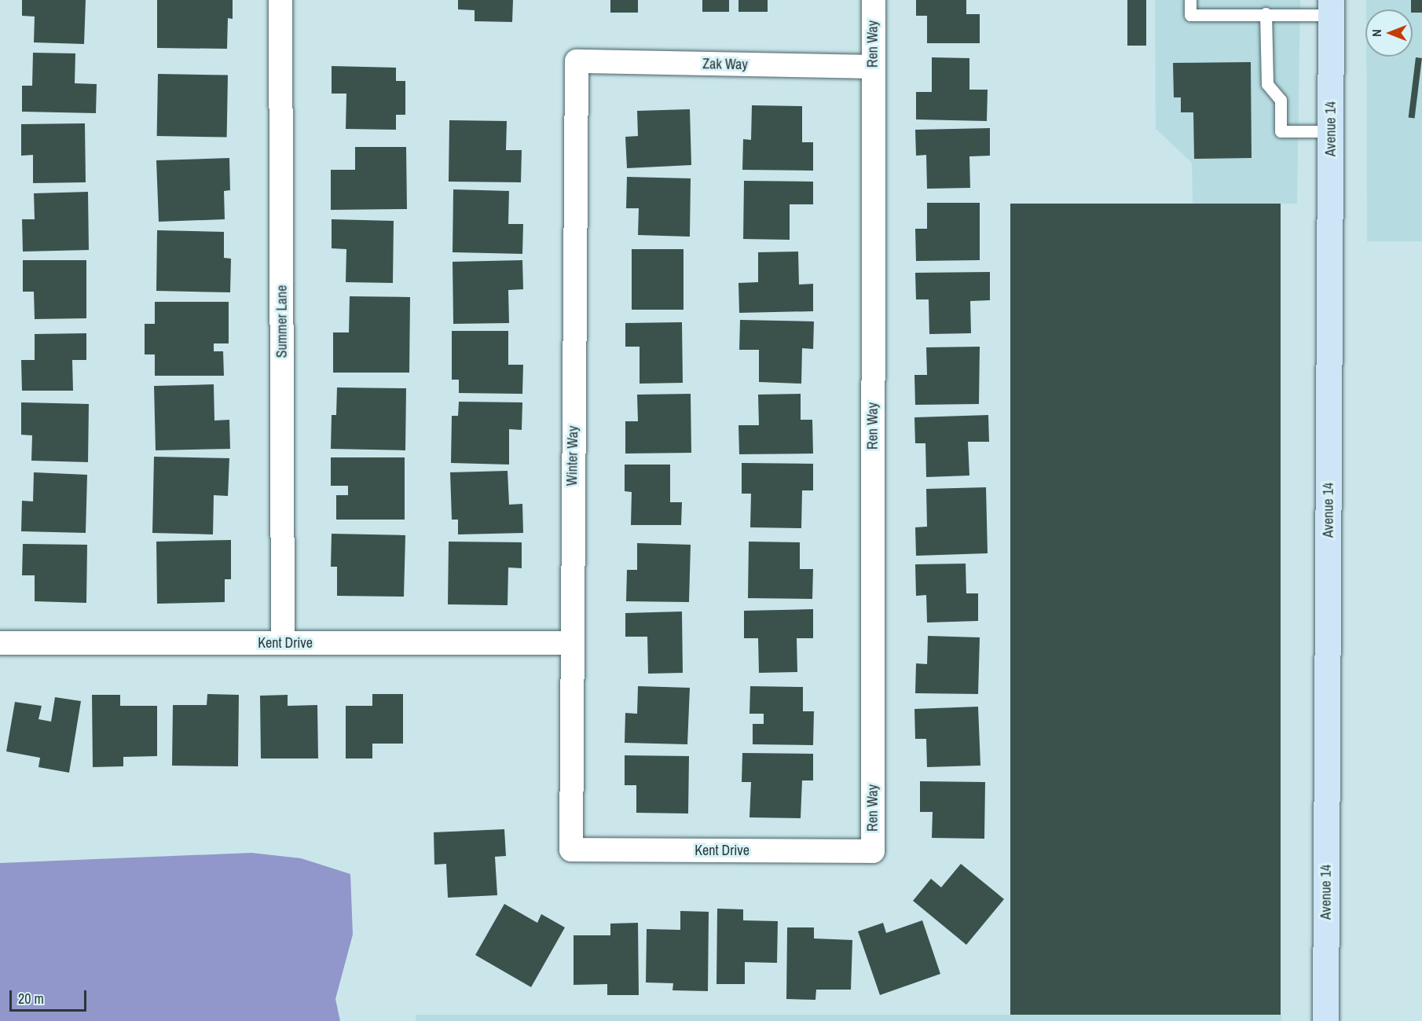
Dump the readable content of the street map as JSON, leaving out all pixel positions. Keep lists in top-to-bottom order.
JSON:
{
  "streets": {
    "main road": ["Avenue 14"],
    "street": [
      "Ren Way",
      "Zak Way",
      "Summer Lane",
      "Winter Way",
      "Kent Drive"
    ]
  },
  "crossings": [
    ["Ren Way", "Zak Way"],
    ["Ren Way", "Kent Drive"],
    ["Zak Way", "Winter Way"],
    ["Summer Lane", "Kent Drive"],
    ["Winter Way", "Kent Drive"]
  ],
  "scale_bar": "20 m",
  "north": "left"
}
